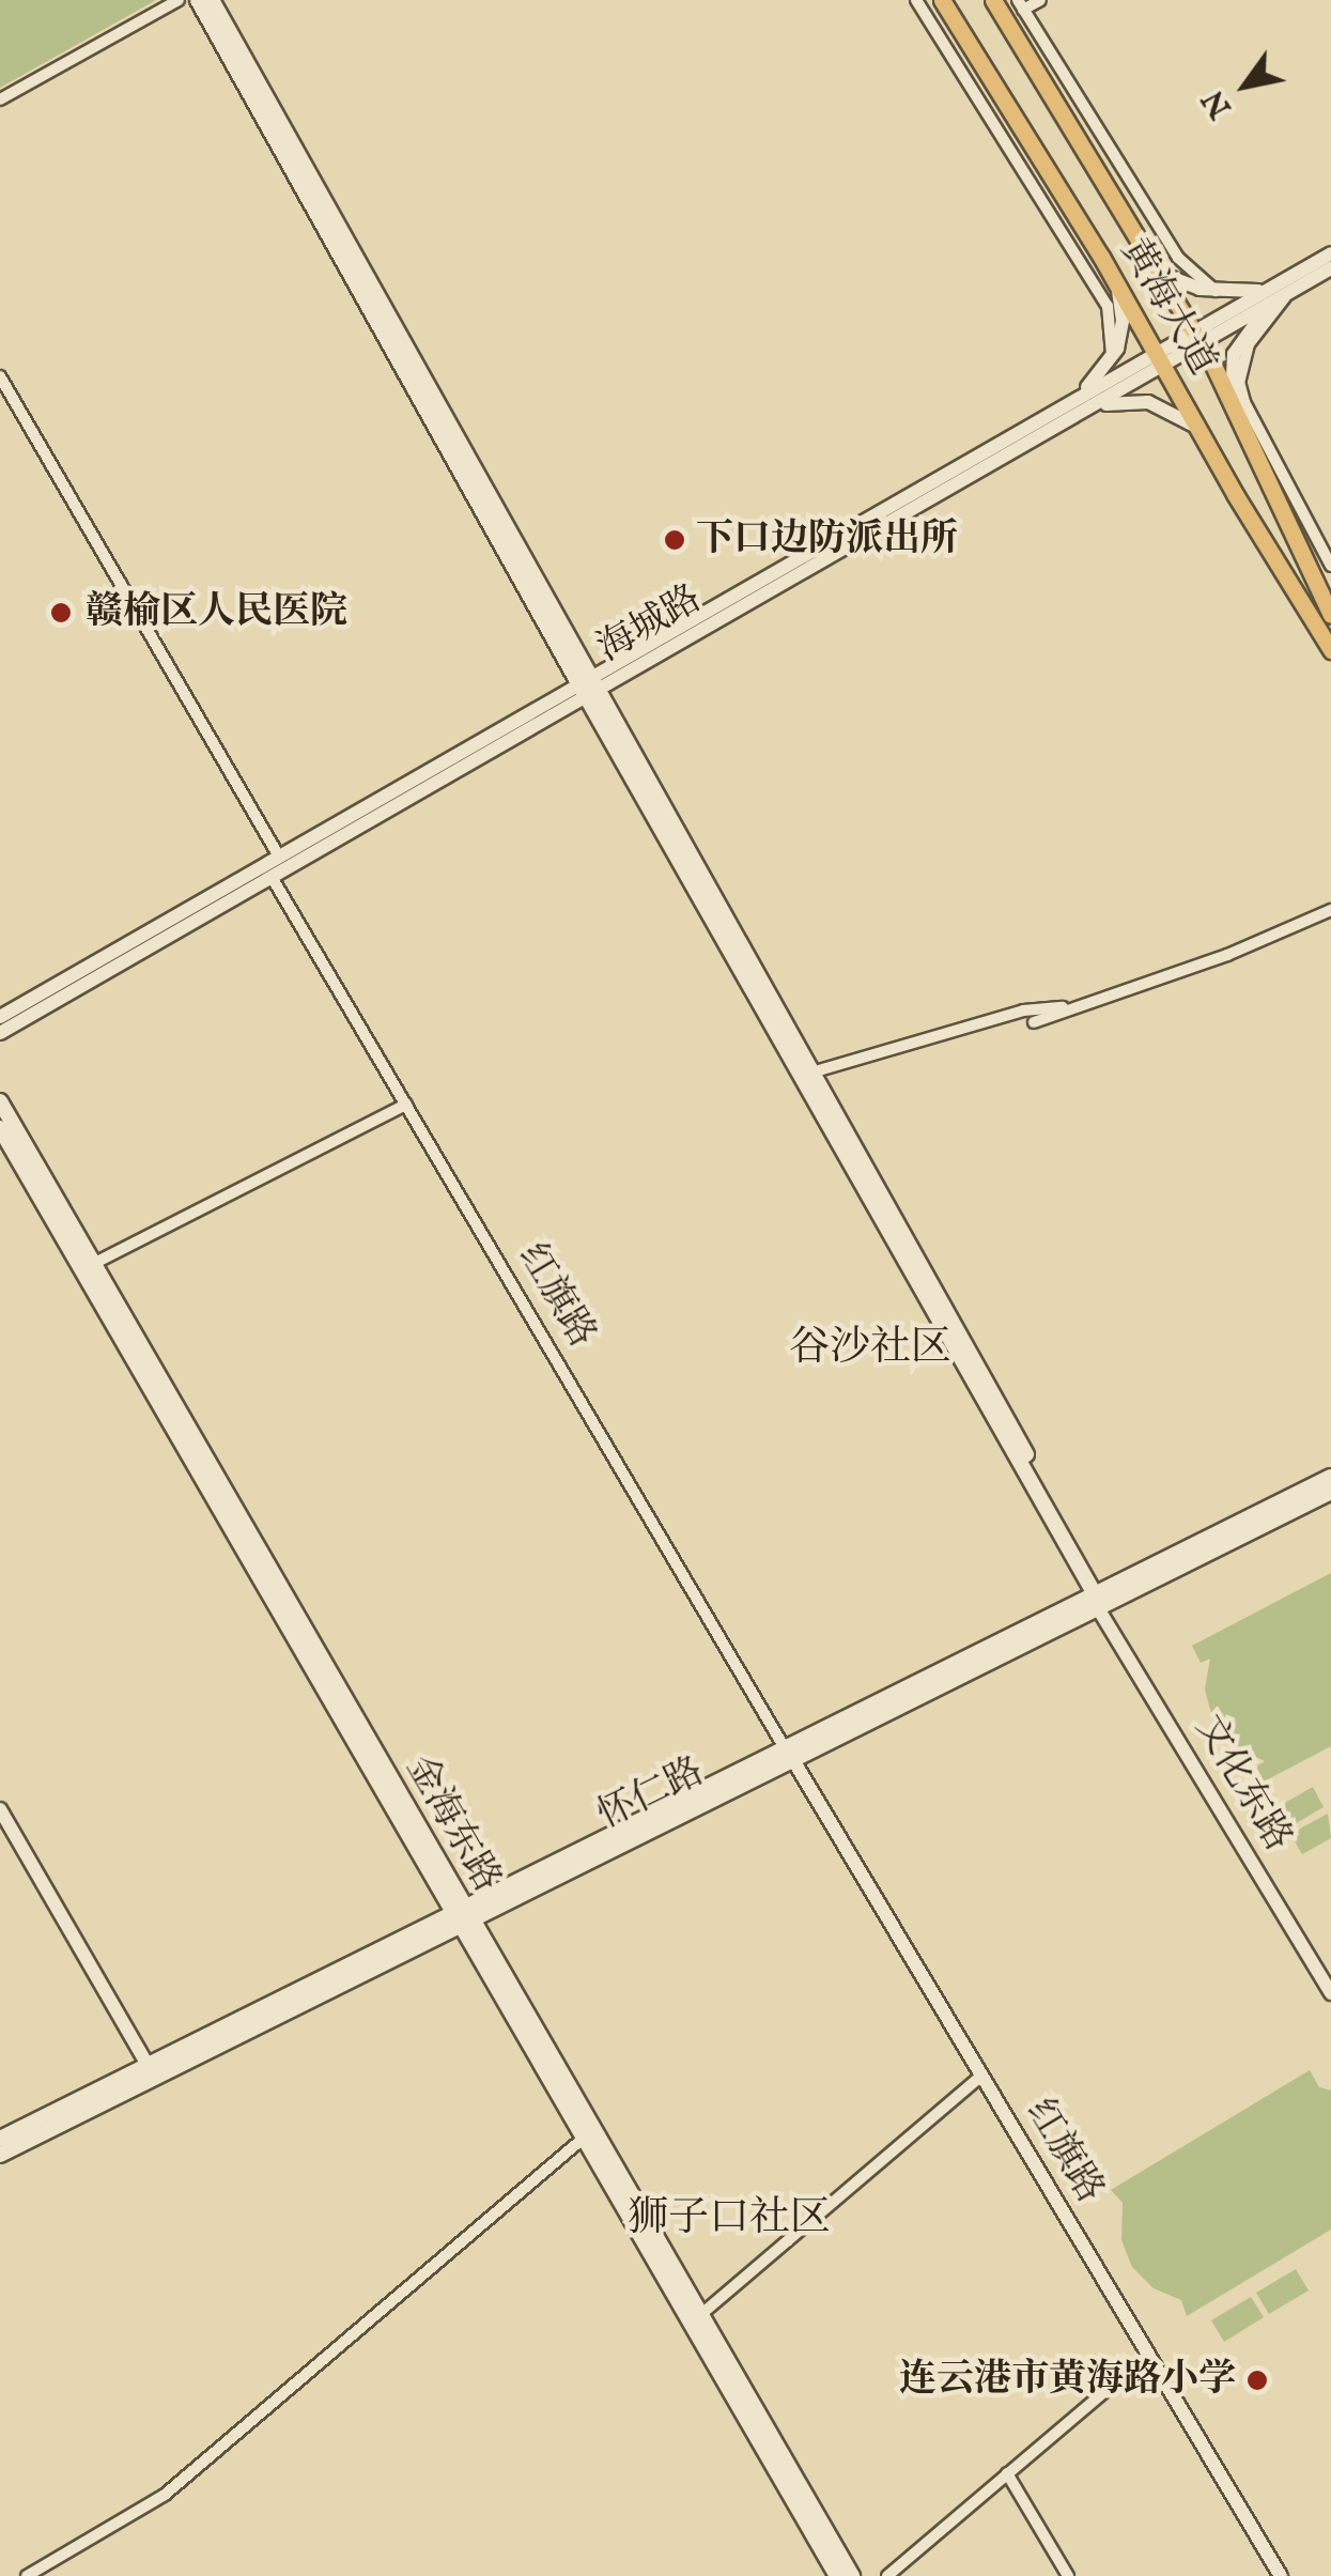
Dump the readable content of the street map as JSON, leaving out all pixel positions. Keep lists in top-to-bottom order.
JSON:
{
  "streets": {
    "main road": ["黄海大道", "怀仁路", "金海东路"],
    "street": ["海城路", "红旗路", "文化东路"]
  },
  "crossings": [
    ["黄海大道", "海城路"],
    ["海城路", "红旗路"],
    ["红旗路", "怀仁路"],
    ["文化东路", "怀仁路"],
    ["怀仁路", "金海东路"]
  ],
  "districts": ["谷沙社区", "狮子口社区"],
  "places": ["下口边防派出所", "赣榆区人民医院", "连云港市黄海路小学"],
  "north": "bottom left"
}
